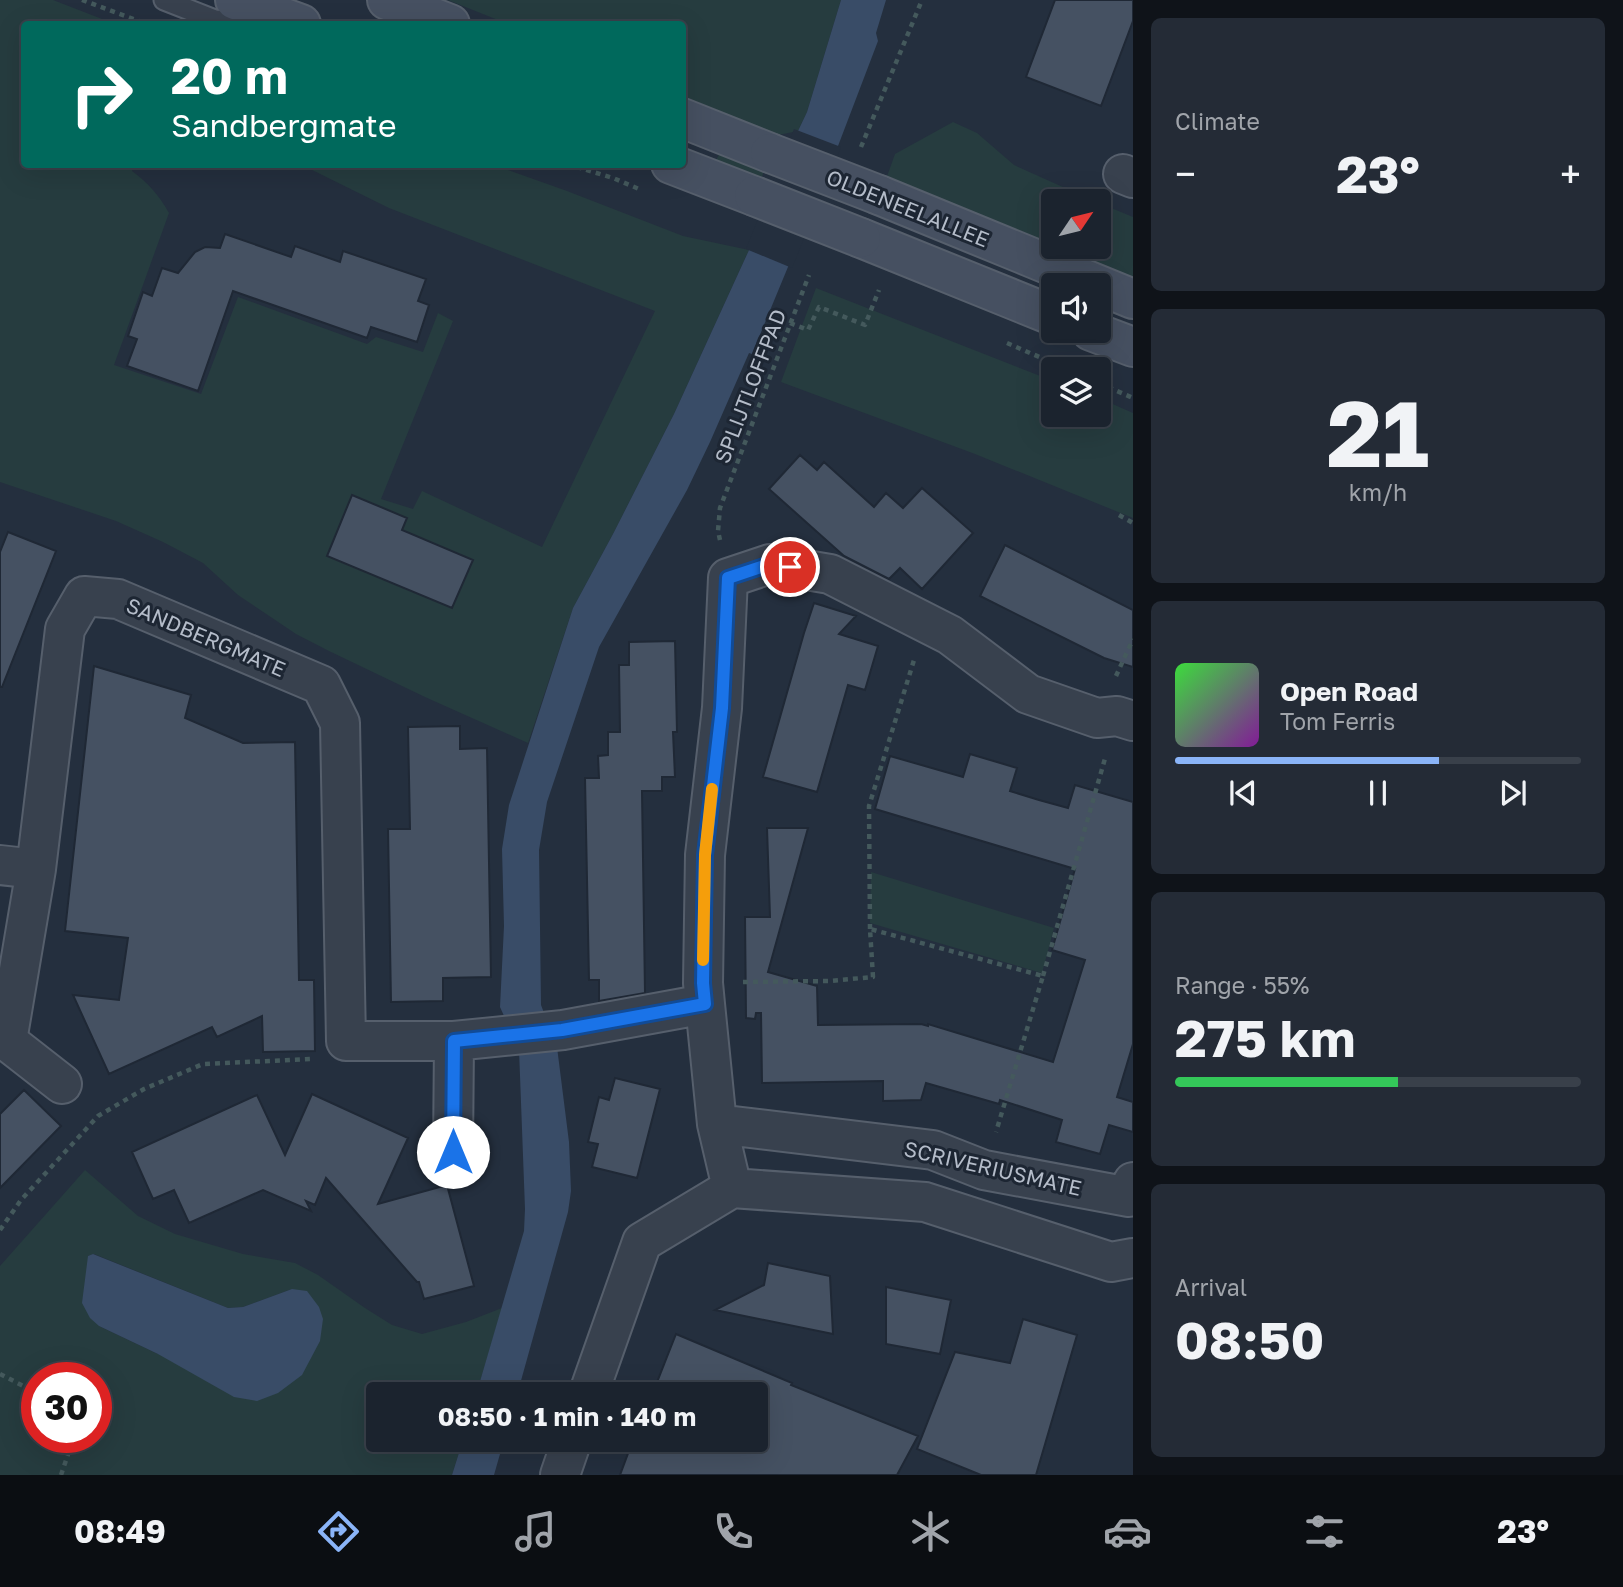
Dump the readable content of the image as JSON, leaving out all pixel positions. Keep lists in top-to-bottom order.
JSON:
{
  "streets": {
    "main road": ["OLDENEELALLEE"],
    "street": ["SANDBERGMATE", "SCRIVERIUSMATE"],
    "path": ["SPLIJTLOFFPAD"]
  },
  "north": "top right",
  "page": {
    "tile": [
      "Climate",
      ["21", "km/h"],
      ["Range · 55%", "275 km"],
      ["Arrival", "08:50"]
    ],
    "turn": ["20 m", "Sandbergmate"],
    "heat": ["−", "23°", "+"],
    "song": ["Open Road", "Tom Ferris"],
    "limit": "30",
    "trip": "08:50 · 1 min · 140 m",
    "tabs": ["08:49", "23°"]
  }
}
